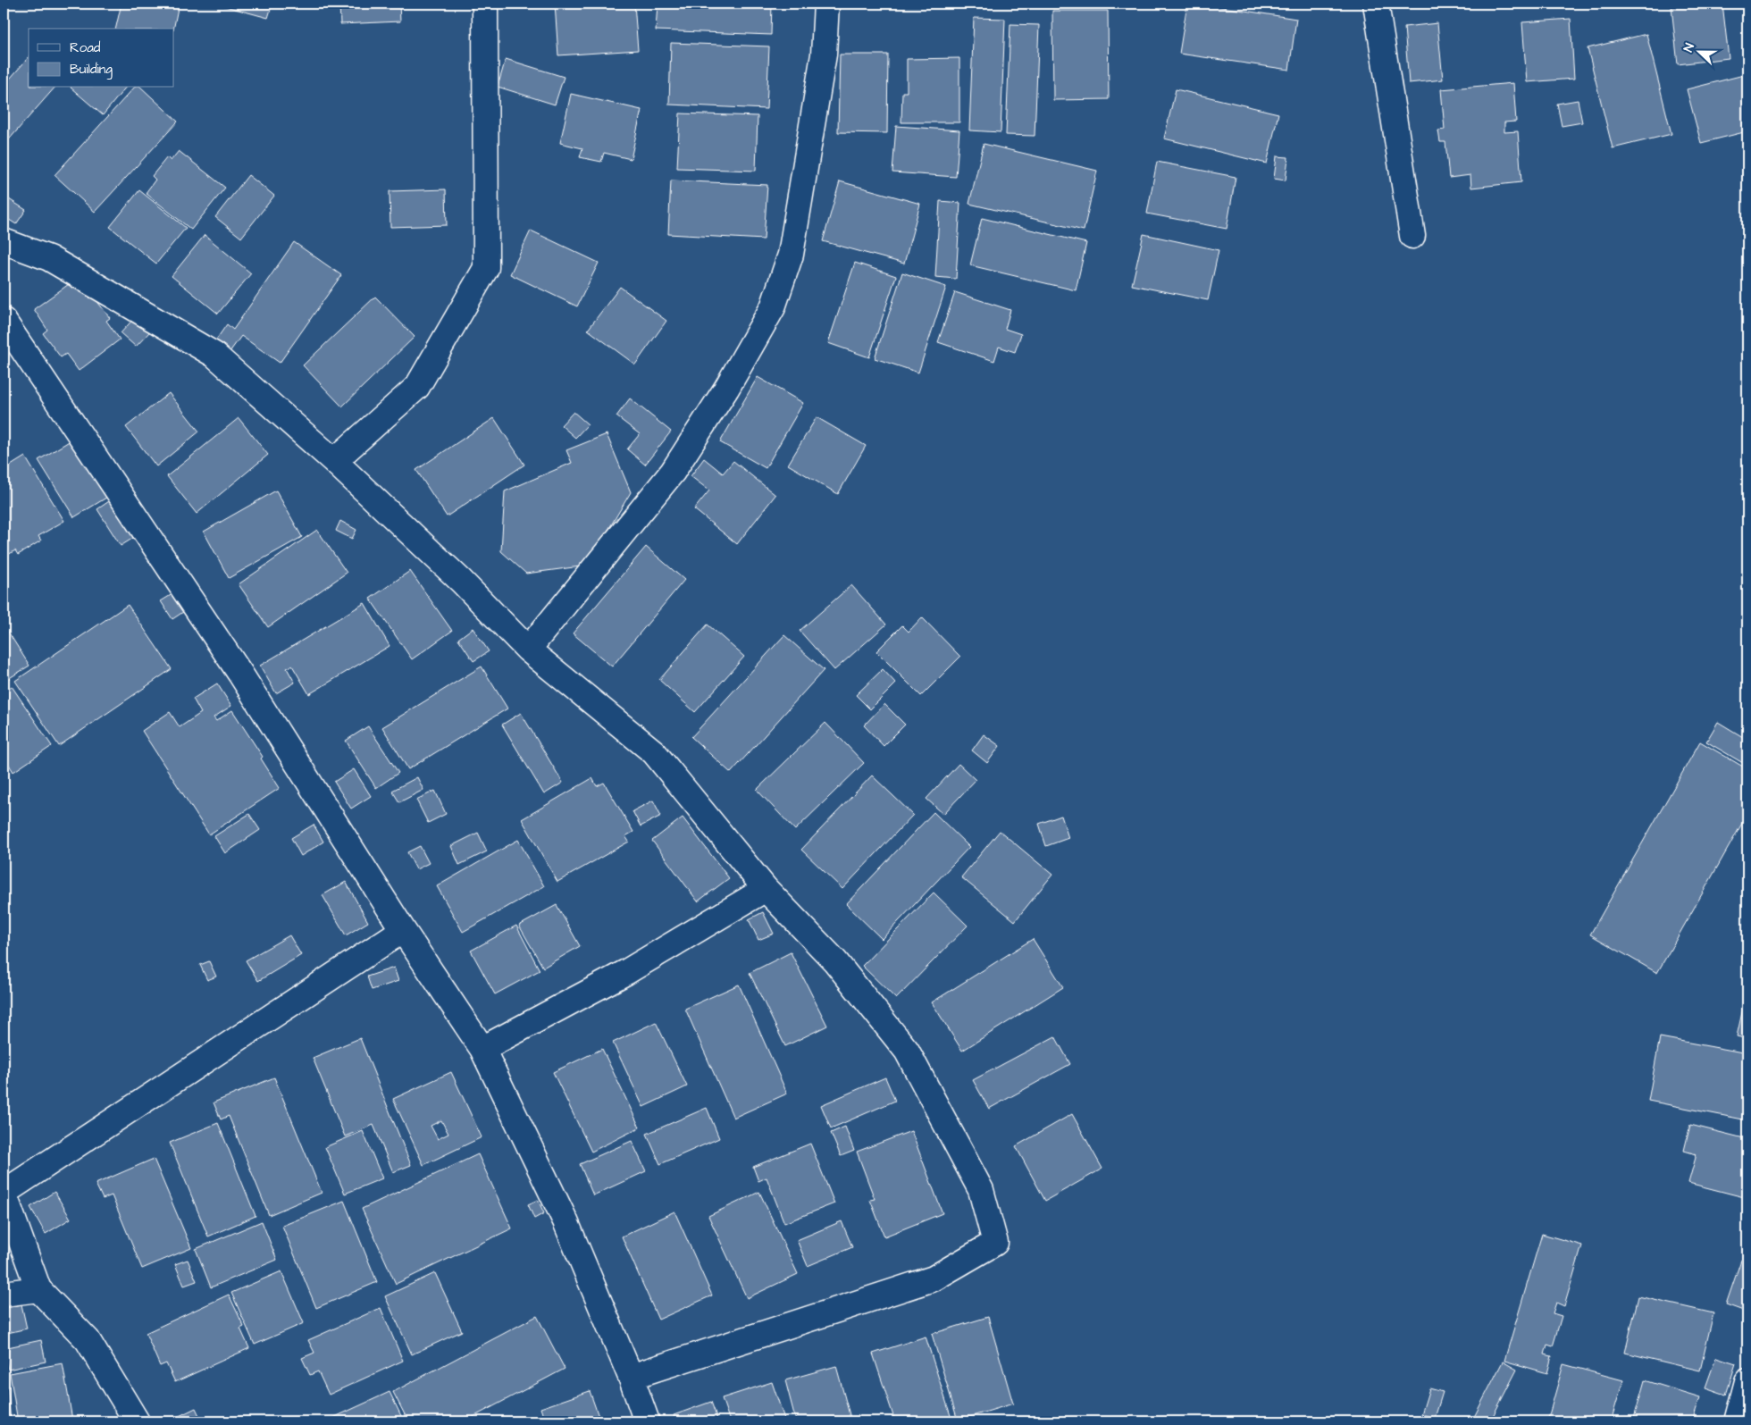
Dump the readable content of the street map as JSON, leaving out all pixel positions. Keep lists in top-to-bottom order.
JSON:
{
  "legend": ["Road", "Building"],
  "north": "left"
}
